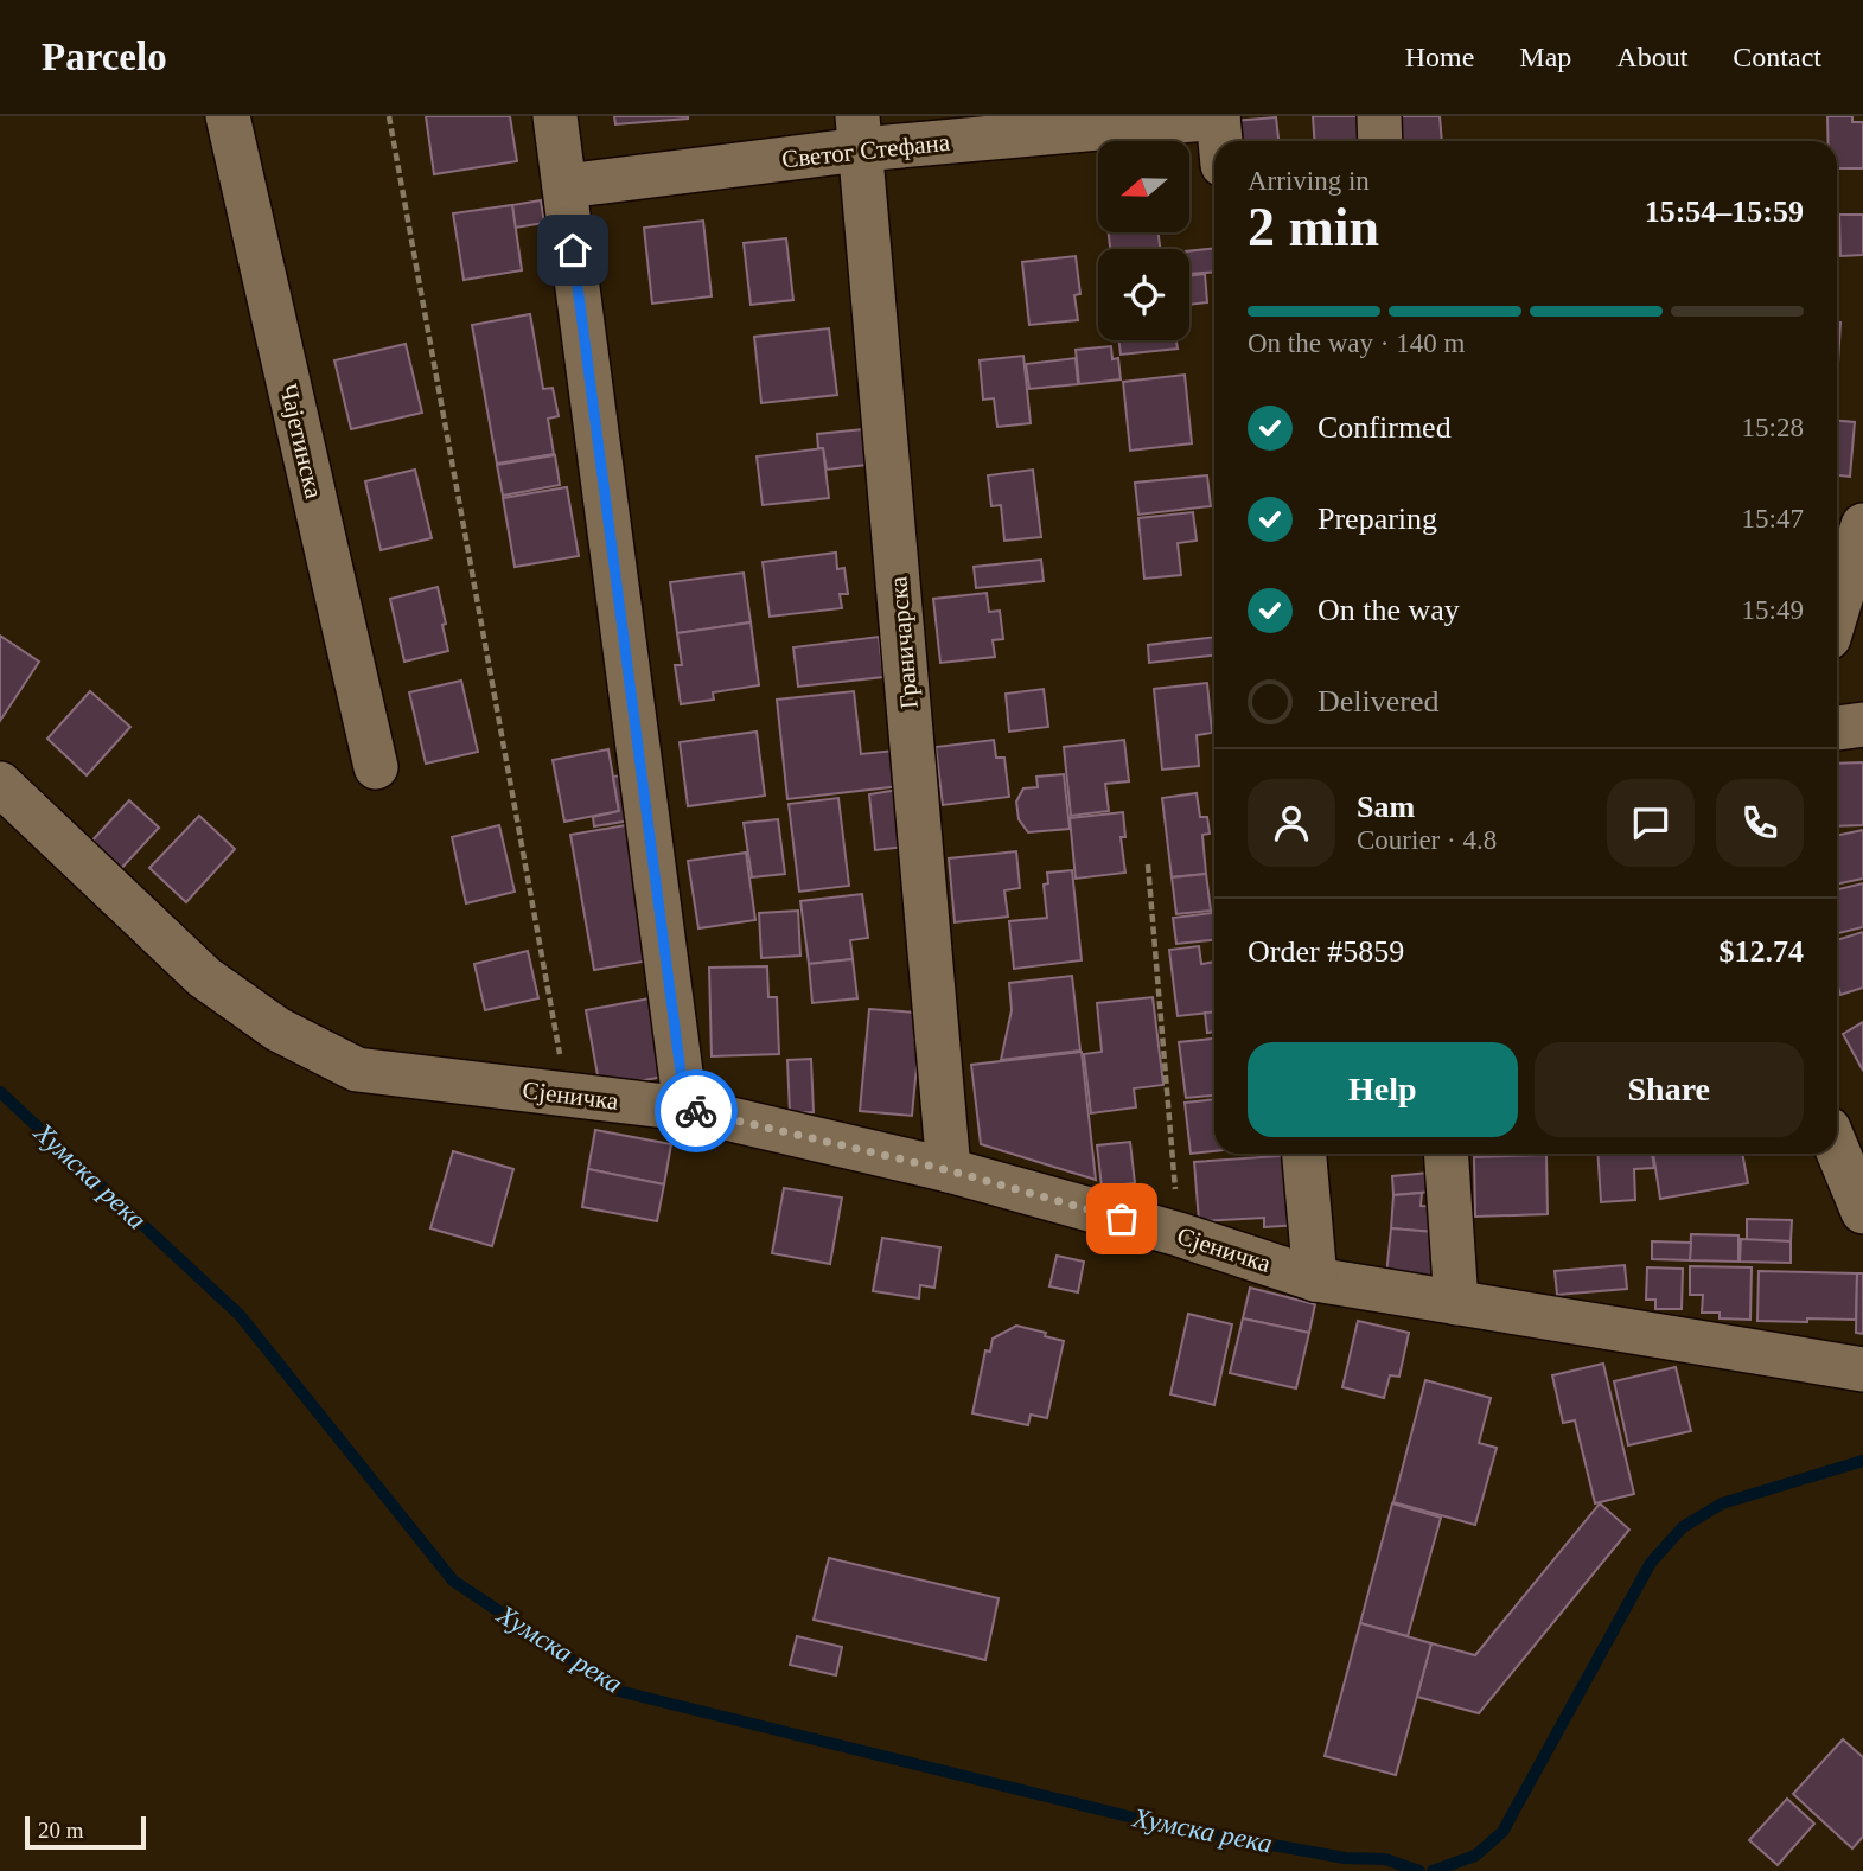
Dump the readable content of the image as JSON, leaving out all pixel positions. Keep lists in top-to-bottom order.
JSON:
{
  "streets": {
    "street": [
      "Светог Стефана",
      "Чајетинска",
      "Граничарска",
      "Сјеничка"
    ]
  },
  "crossings": [
    ["Светог Стефана", "Граничарска"],
    ["Граничарска", "Сјеничка"]
  ],
  "water": ["Хумска река"],
  "scale_bar": "20 m",
  "north": "left",
  "page": {
    "header": "Parcelo",
    "nav": [
      "Home",
      "Map",
      "About",
      "Contact"
    ],
    "heading": ["2 min", "Arriving in", "15:54–15:59"],
    "panel": [
      "Sam",
      "Courier · 4.8",
      "Order #5859",
      "$12.74"
    ],
    "bar": "On the way · 140 m",
    "list": [
      ["Confirmed", "15:28"],
      ["Preparing", "15:47"],
      ["On the way", "15:49"],
      "Delivered"
    ],
    "buttons": ["Help", "Share"],
    "scale": "20 m"
  }
}
